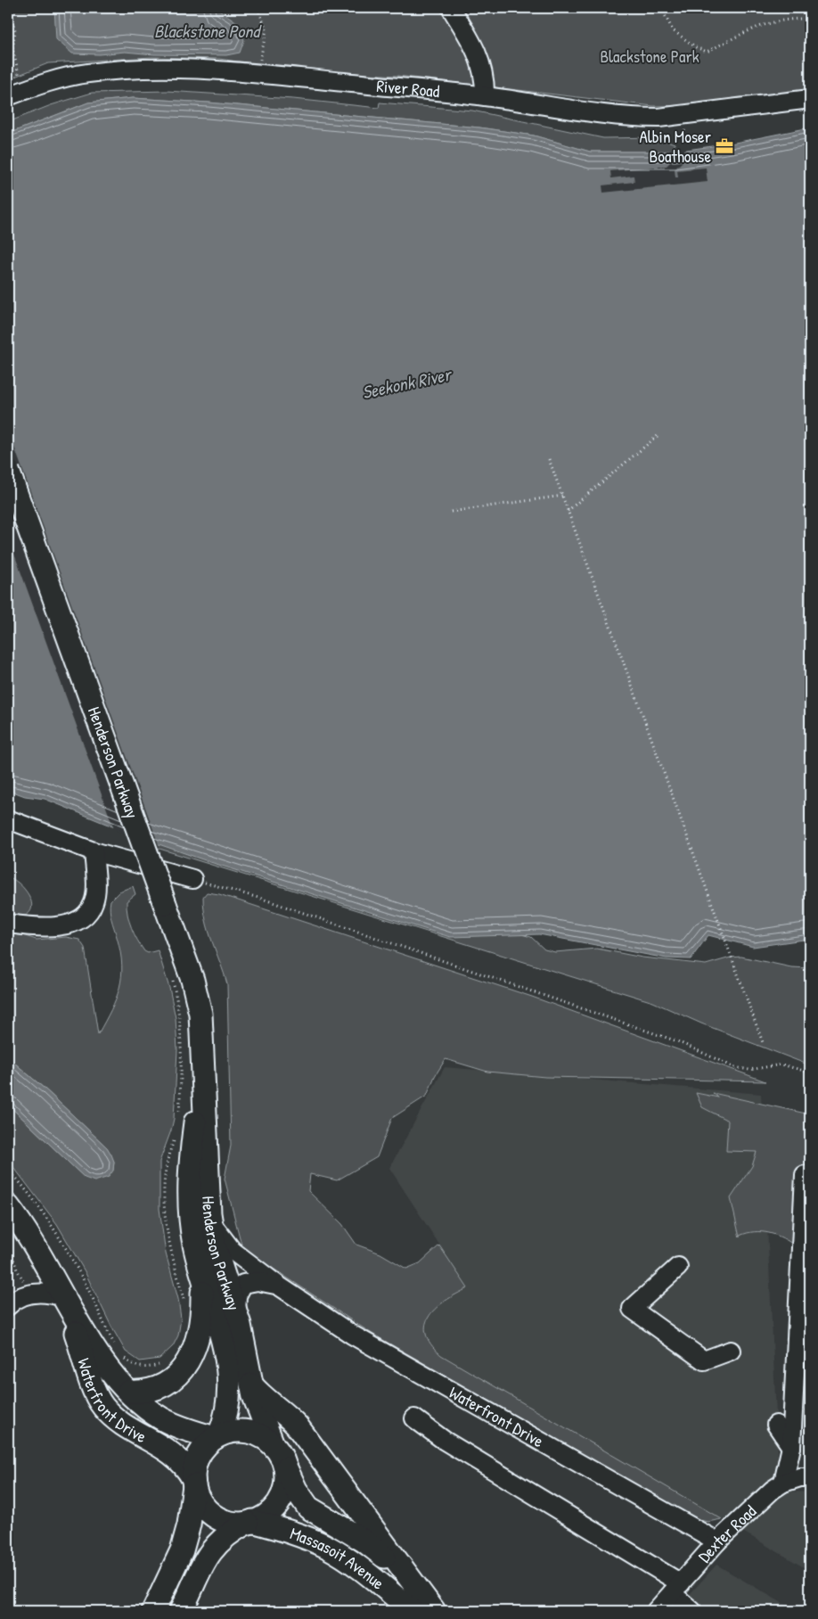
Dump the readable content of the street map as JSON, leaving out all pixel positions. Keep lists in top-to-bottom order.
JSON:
{
  "streets": {
    "main road": ["Henderson Parkway", "Waterfront Drive", "Massasoit Avenue"],
    "street": ["River Road", "Dexter Road"]
  },
  "crossings": [
    ["Henderson Parkway", "Waterfront Drive"],
    ["Henderson Parkway", "Massasoit Avenue"],
    ["Waterfront Drive", "Dexter Road"],
    ["Waterfront Drive", "Massasoit Avenue"]
  ],
  "water": ["Blackstone Pond", "Seekonk River"],
  "parks": ["Blackstone Park"],
  "places": {
    "office": ["Albin Moser Boathouse"]
  }
}
